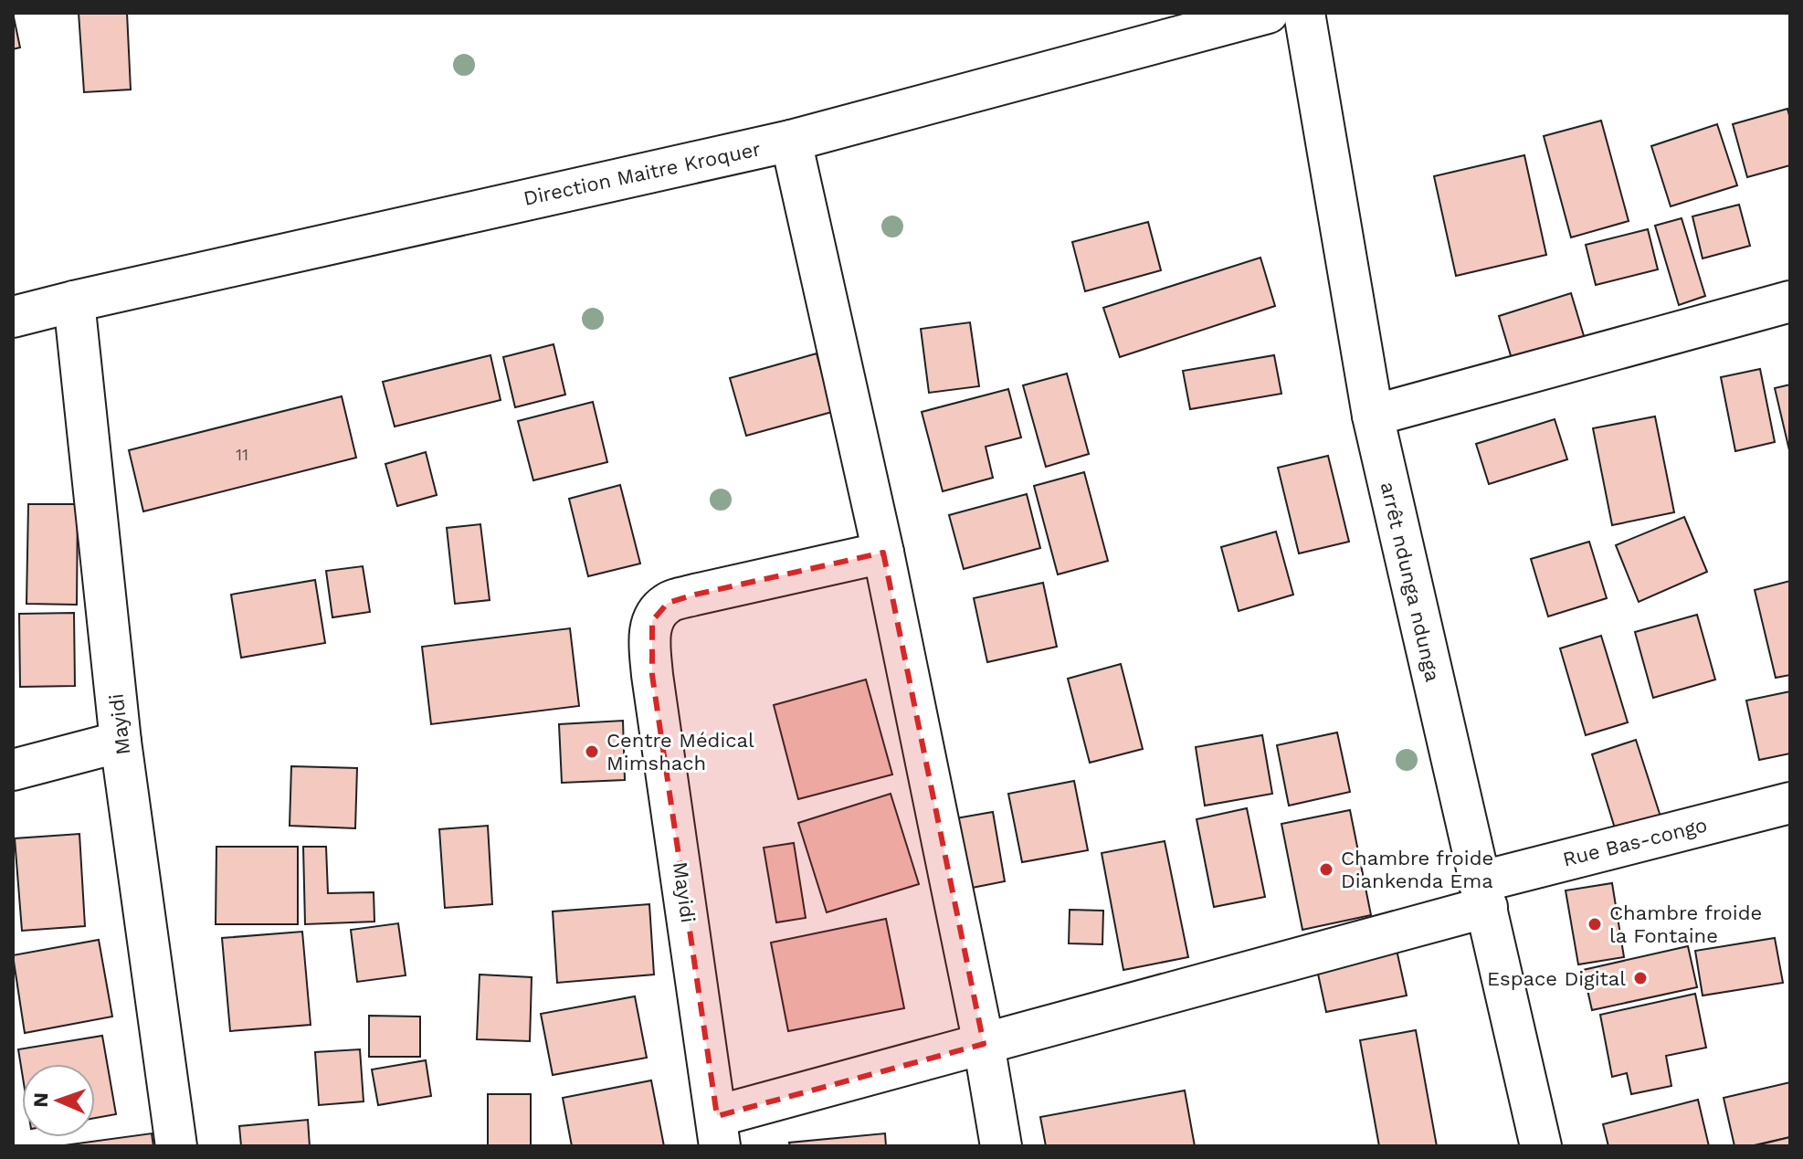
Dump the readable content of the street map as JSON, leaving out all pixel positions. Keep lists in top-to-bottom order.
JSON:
{
  "streets": {
    "street": [
      "Direction Maitre Kroquer",
      "arrêt ndunga ndunga",
      "Mayidi",
      "Rue Bas-congo"
    ]
  },
  "crossings": [
    ["Direction Maitre Kroquer", "Mayidi"],
    ["arrêt ndunga ndunga", "Rue Bas-congo"],
    ["Mayidi", "Rue Bas-congo"]
  ],
  "places": [
    "Centre Médical Mimshach",
    "Chambre froide Diankenda Ema",
    "Chambre froide la Fontaine",
    "Espace Digital"
  ],
  "house_numbers": ["11"],
  "north": "left"
}
